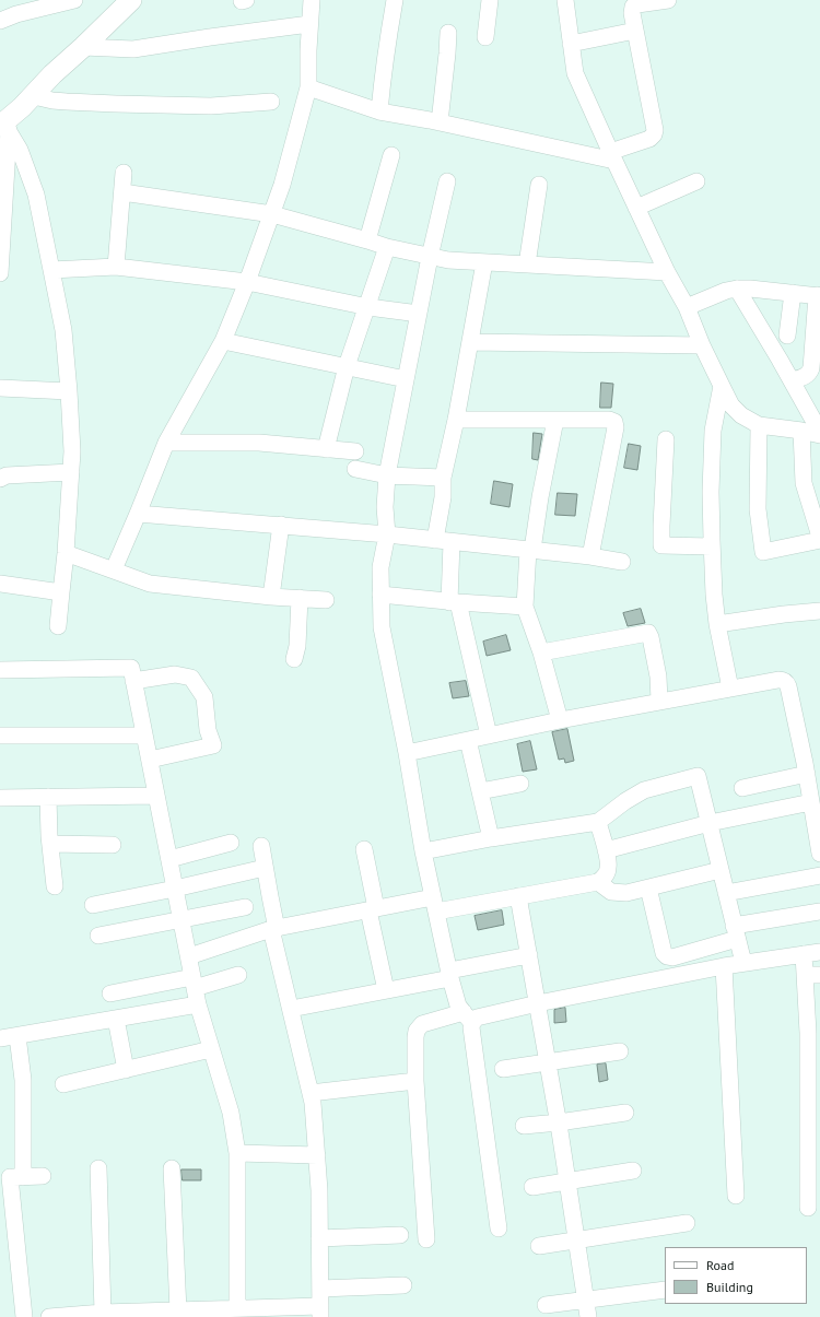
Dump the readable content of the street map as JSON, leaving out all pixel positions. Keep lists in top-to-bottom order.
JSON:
{
  "legend": ["Road", "Building"]
}
